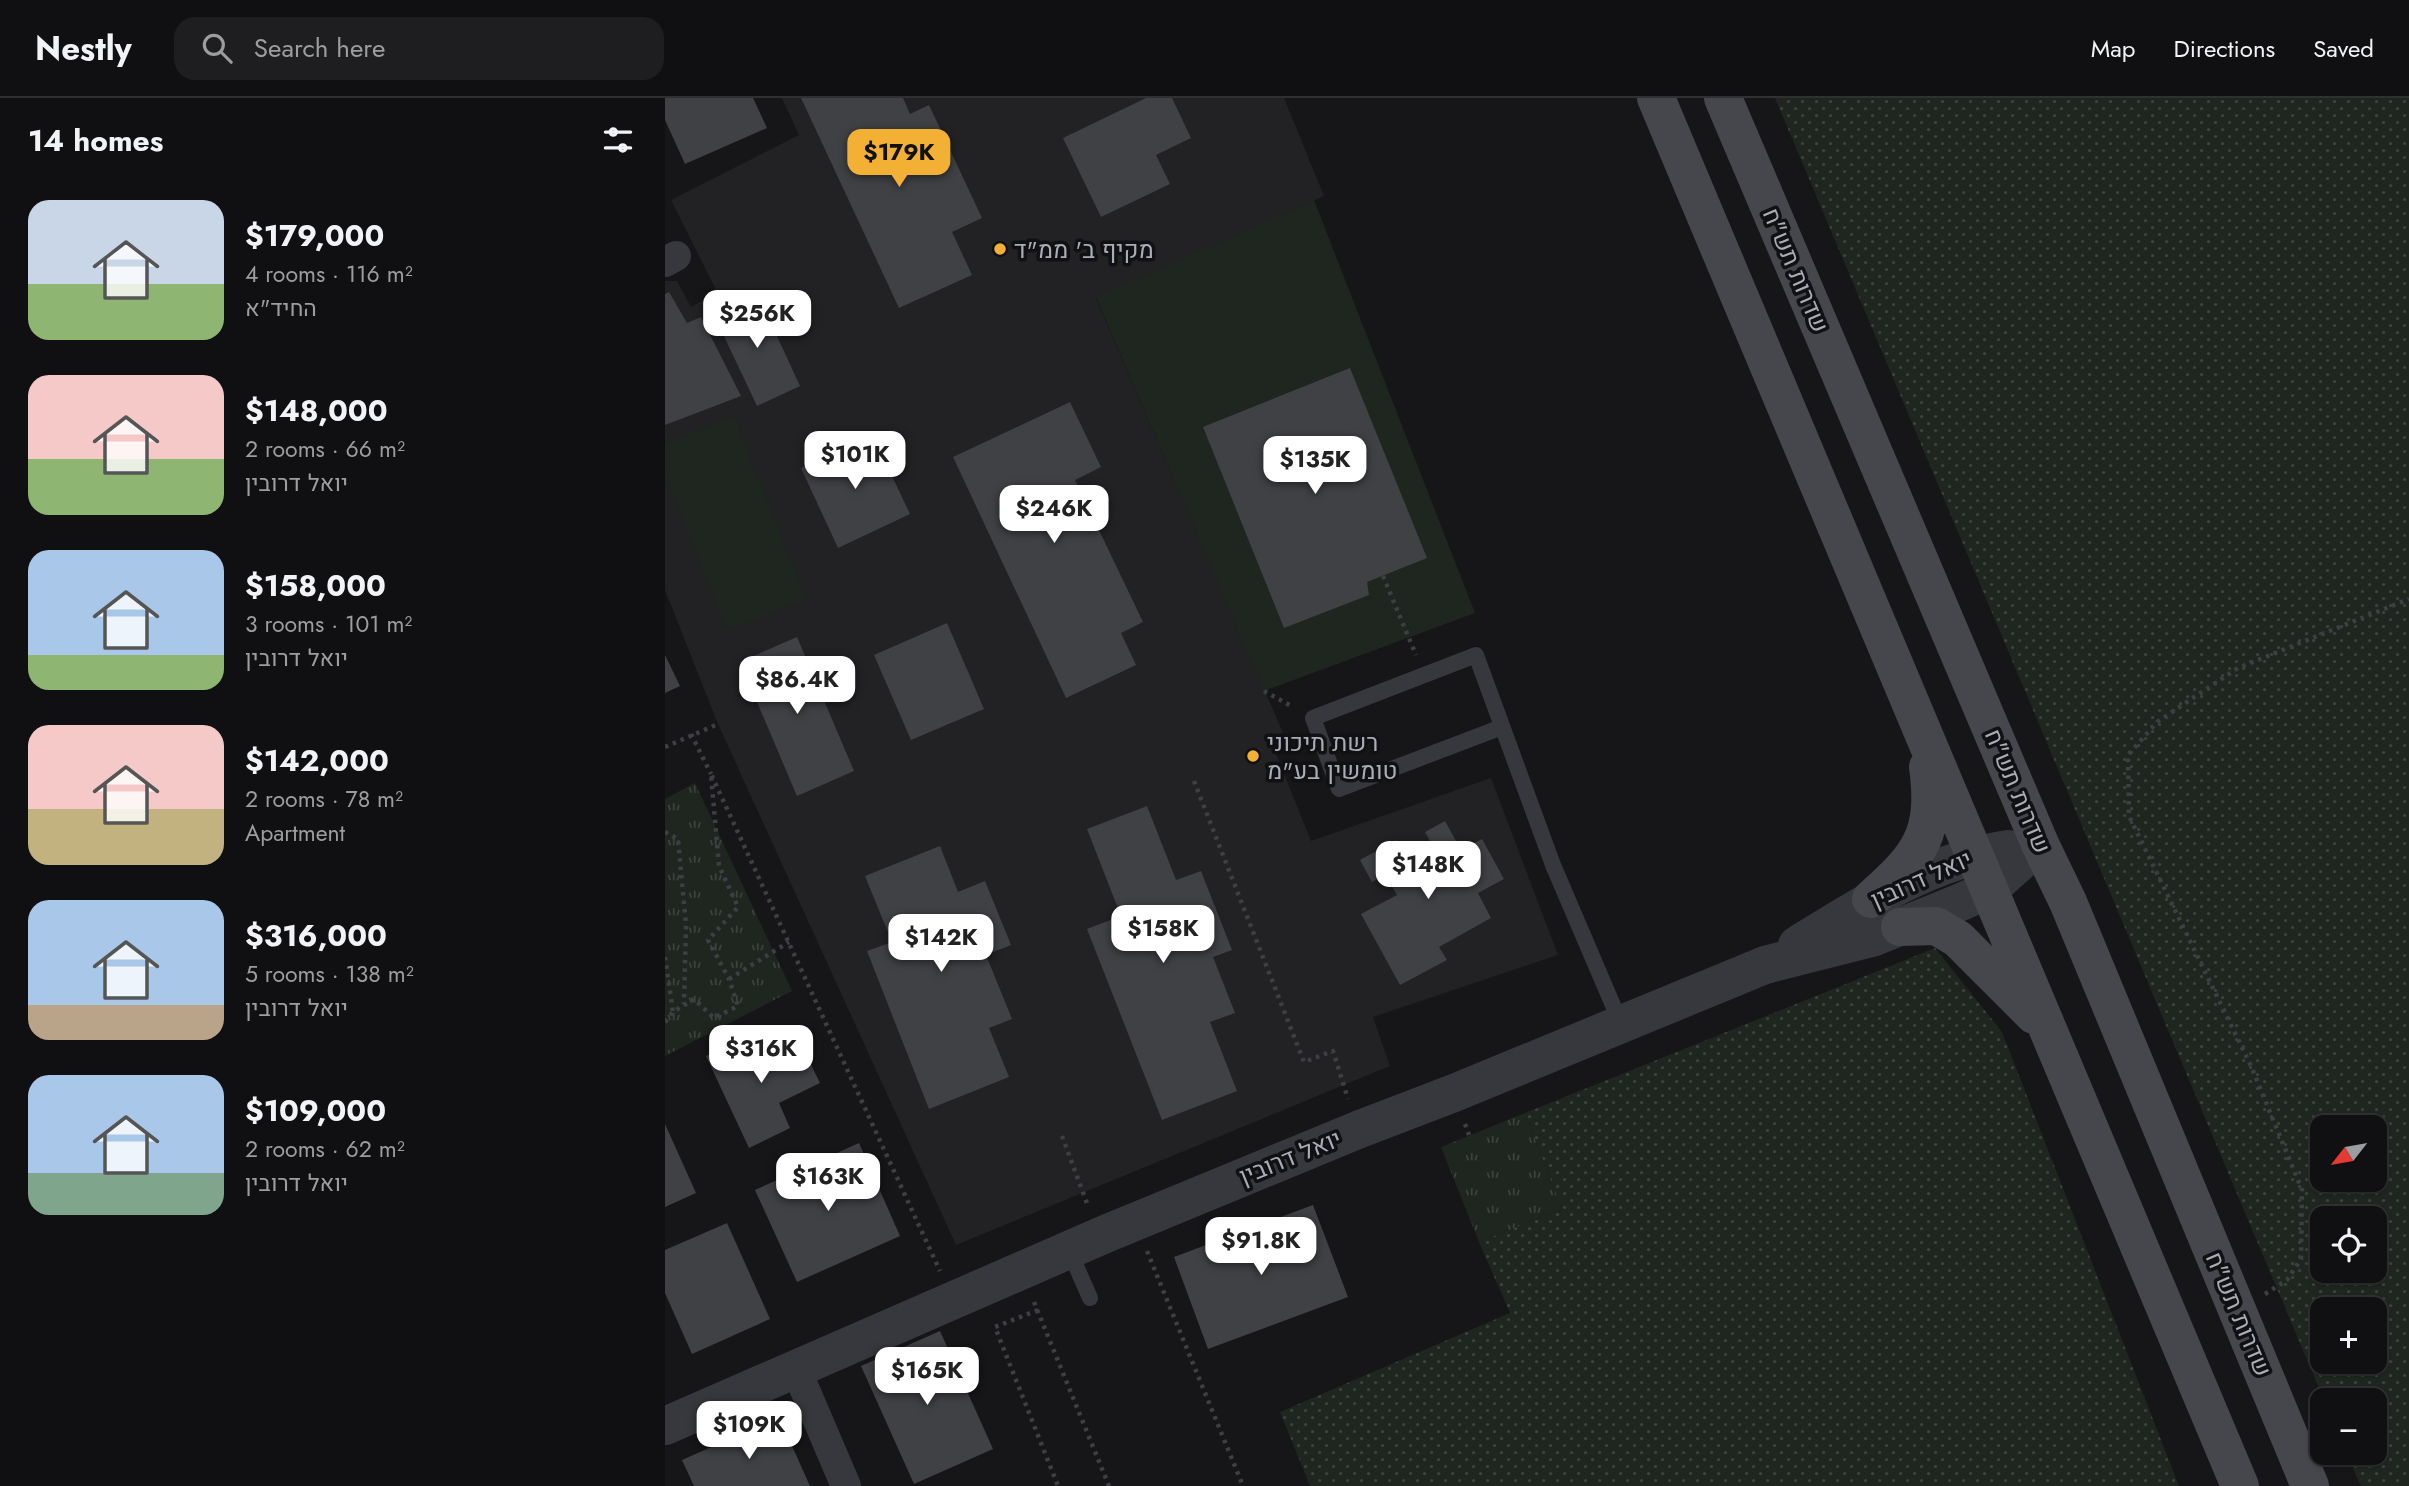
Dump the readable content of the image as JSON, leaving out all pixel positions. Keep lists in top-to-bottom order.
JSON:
{
  "streets": {
    "main road": ["שדרות תש\"ח"],
    "street": ["יואל דרובין"]
  },
  "crossings": [
    ["שדרות תש\"ח", "יואל דרובין"]
  ],
  "places": ["מקיף ב' ממ\"ד", "רשת תיכוני טומשין בע\"מ"],
  "north": "bottom left",
  "page": {
    "header": "Nestly",
    "search": "Search here",
    "nav": ["Map", "Directions", "Saved"],
    "heading": "14 homes",
    "price": [
      "$179K",
      "$256K",
      "$101K",
      "$135K",
      "$246K",
      "$86.4K",
      "$148K",
      "$158K",
      "$142K",
      "$316K",
      "$163K",
      "$91.8K",
      "$165K",
      "$109K"
    ],
    "list": [
      {
        "name": "$179,000",
        "note": "4 rooms · 116 m² · החיד\"א"
      },
      {
        "name": "$148,000",
        "note": "2 rooms · 66 m² · יואל דרובין"
      },
      {
        "name": "$158,000",
        "note": "3 rooms · 101 m² · יואל דרובין"
      },
      {
        "name": "$142,000",
        "note": "2 rooms · 78 m² · Apartment"
      },
      {
        "name": "$316,000",
        "note": "5 rooms · 138 m² · יואל דרובין"
      },
      {
        "name": "$109,000",
        "note": "2 rooms · 62 m² · יואל דרובין"
      }
    ],
    "map_buttons": ["+", "−"]
  }
}
